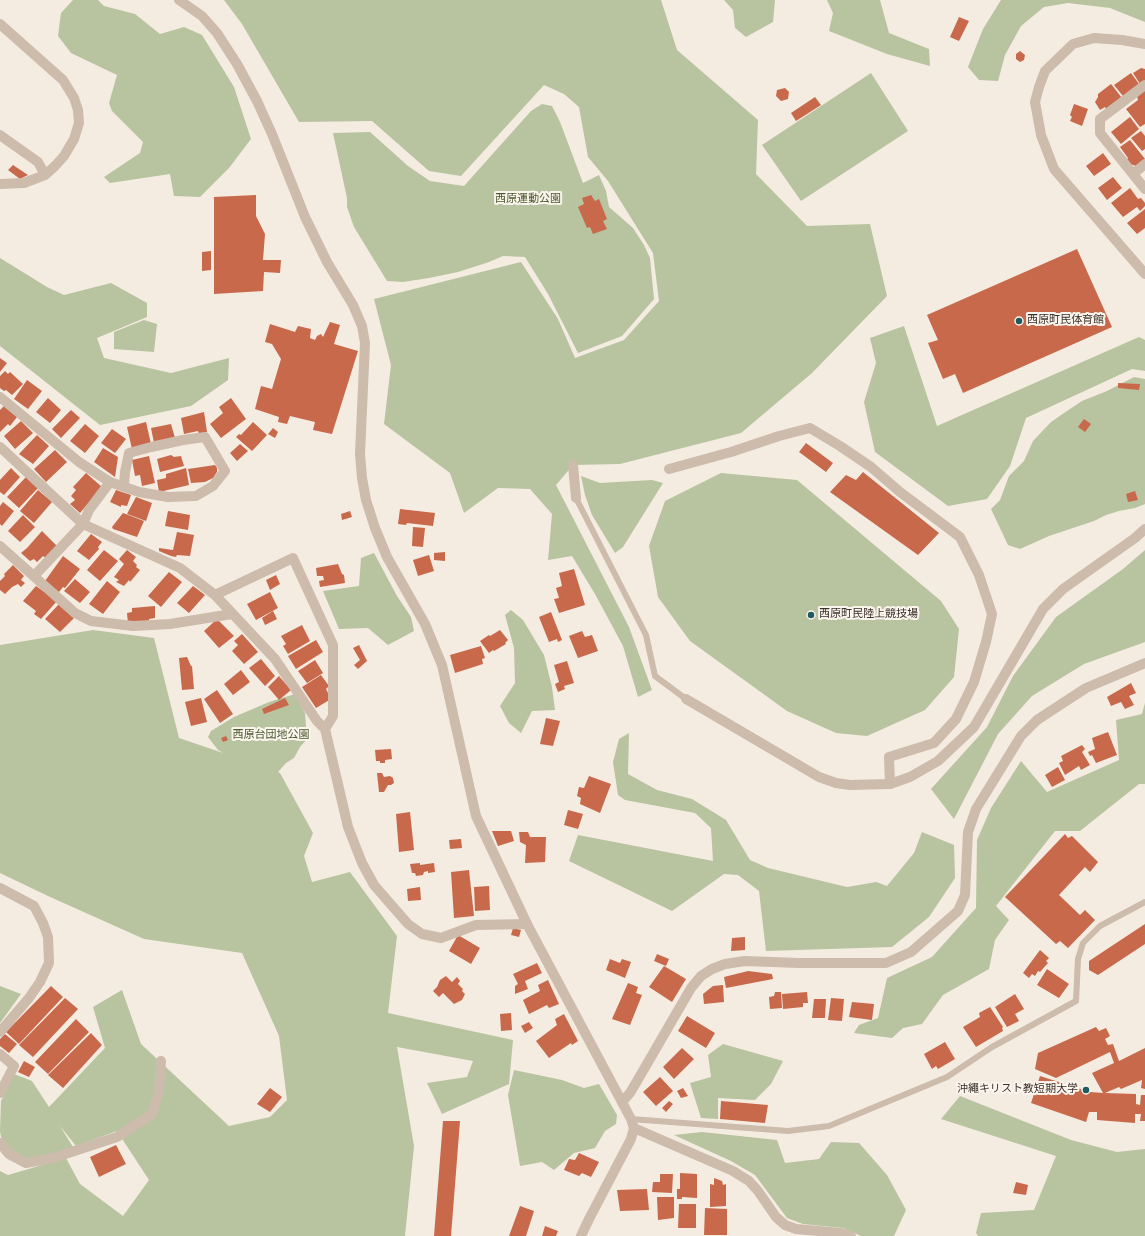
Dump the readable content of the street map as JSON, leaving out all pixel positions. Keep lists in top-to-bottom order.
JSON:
{
  "parks": ["西原運動公園", "西原台団地公園"],
  "places": ["西原町民体育館", "西原町民陸上競技場", "沖繩キリスト教短期大学"]
}
